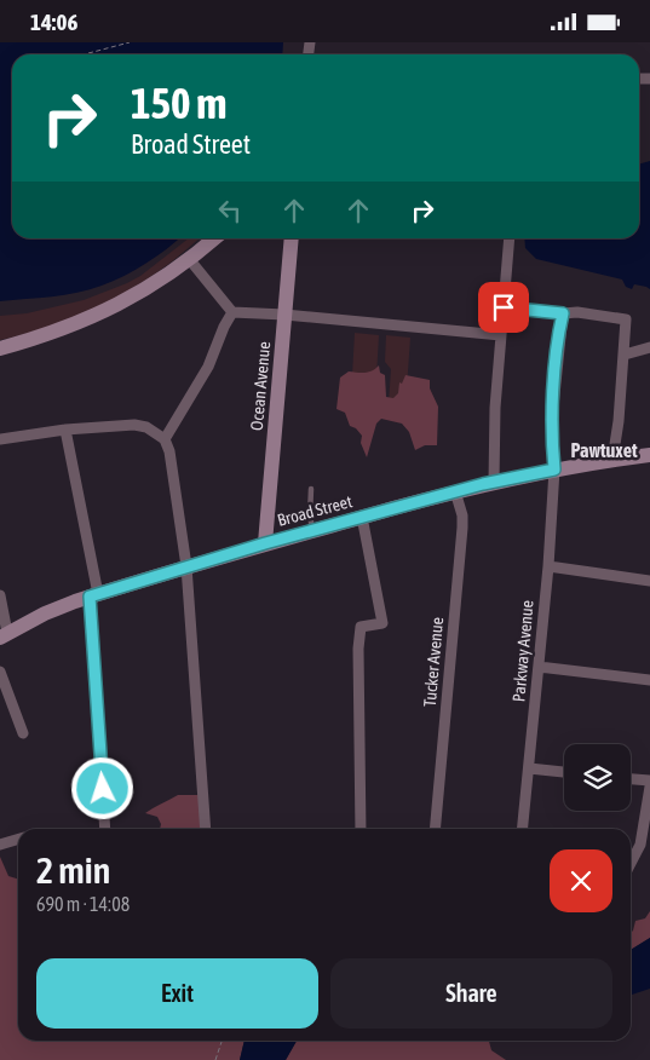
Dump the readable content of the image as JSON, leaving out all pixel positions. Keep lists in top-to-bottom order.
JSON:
{
  "streets": {
    "main road": ["Ocean Avenue", "Broad Street"],
    "street": ["Parkway Avenue", "Tucker Avenue"]
  },
  "crossings": [
    ["Ocean Avenue", "Broad Street"],
    ["Broad Street", "Parkway Avenue"],
    ["Broad Street", "Tucker Avenue"]
  ],
  "districts": ["Pawtuxet"],
  "page": {
    "status": "14:06",
    "turn": ["150 m", "Broad Street"],
    "heading": ["2 min", "690 m · 14:08"],
    "buttons": ["Exit", "Share"]
  }
}
